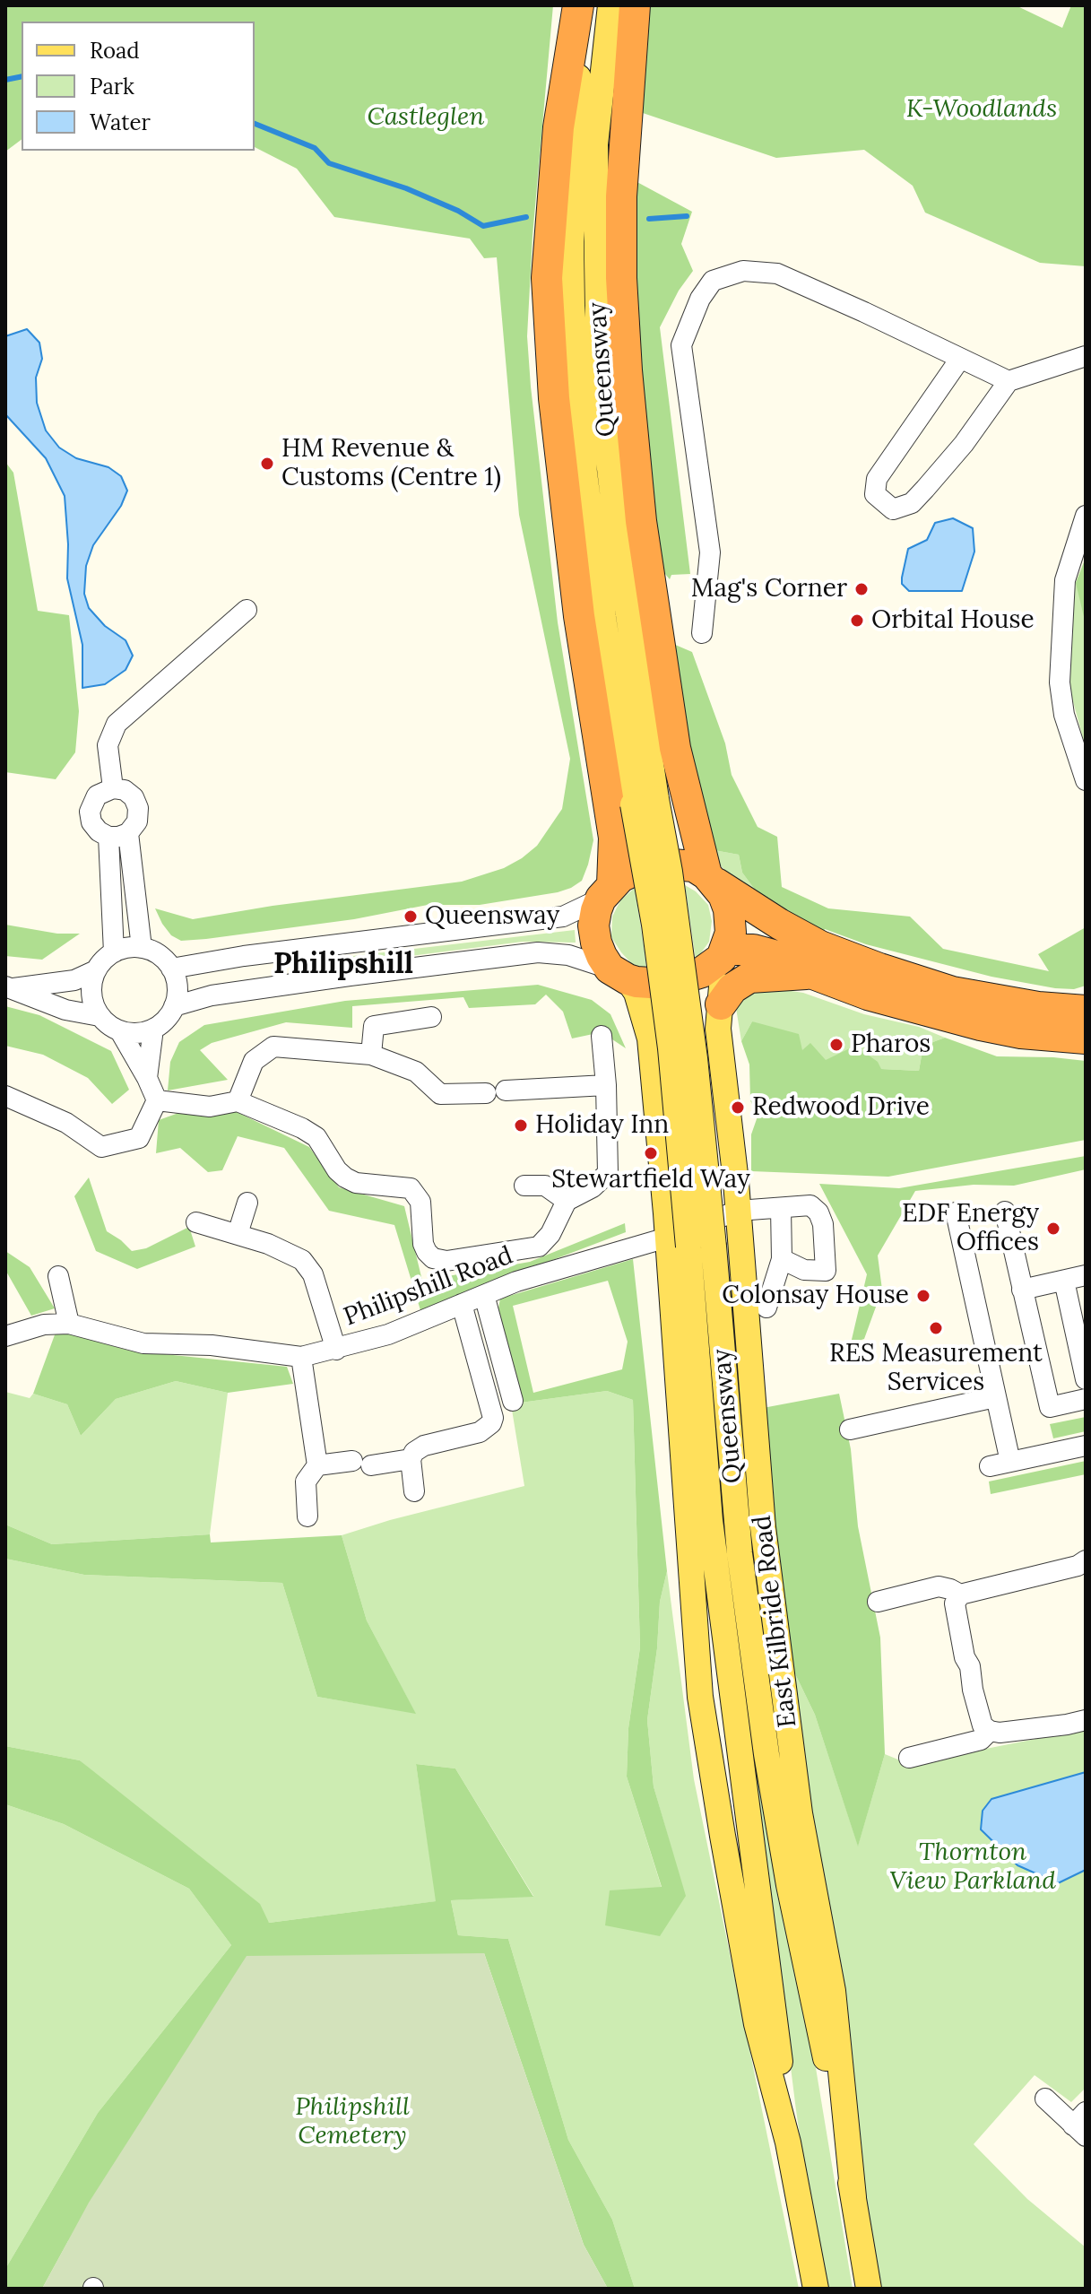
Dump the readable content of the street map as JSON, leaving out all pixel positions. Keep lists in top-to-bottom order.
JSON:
{
  "streets": {
    "highway": ["Queensway"],
    "main road": ["East Kilbride Road"],
    "street": ["Philipshill Road"]
  },
  "crossings": [
    ["Queensway", "East Kilbride Road"],
    ["Philipshill Road", "East Kilbride Road"]
  ],
  "districts": ["Philipshill"],
  "parks": [
    "K-Woodlands",
    "Castleglen",
    "Thornton View Parkland",
    "Philipshill Cemetery"
  ],
  "places": [
    "HM Revenue & Customs (Centre 1)",
    "Mag's Corner",
    "Orbital House",
    "Queensway",
    "Pharos",
    "Redwood Drive",
    "Holiday Inn",
    "Stewartfield Way",
    "EDF Energy Offices",
    "Colonsay House",
    "RES Measurement Services"
  ],
  "legend": ["Road", "Park", "Water"]
}
